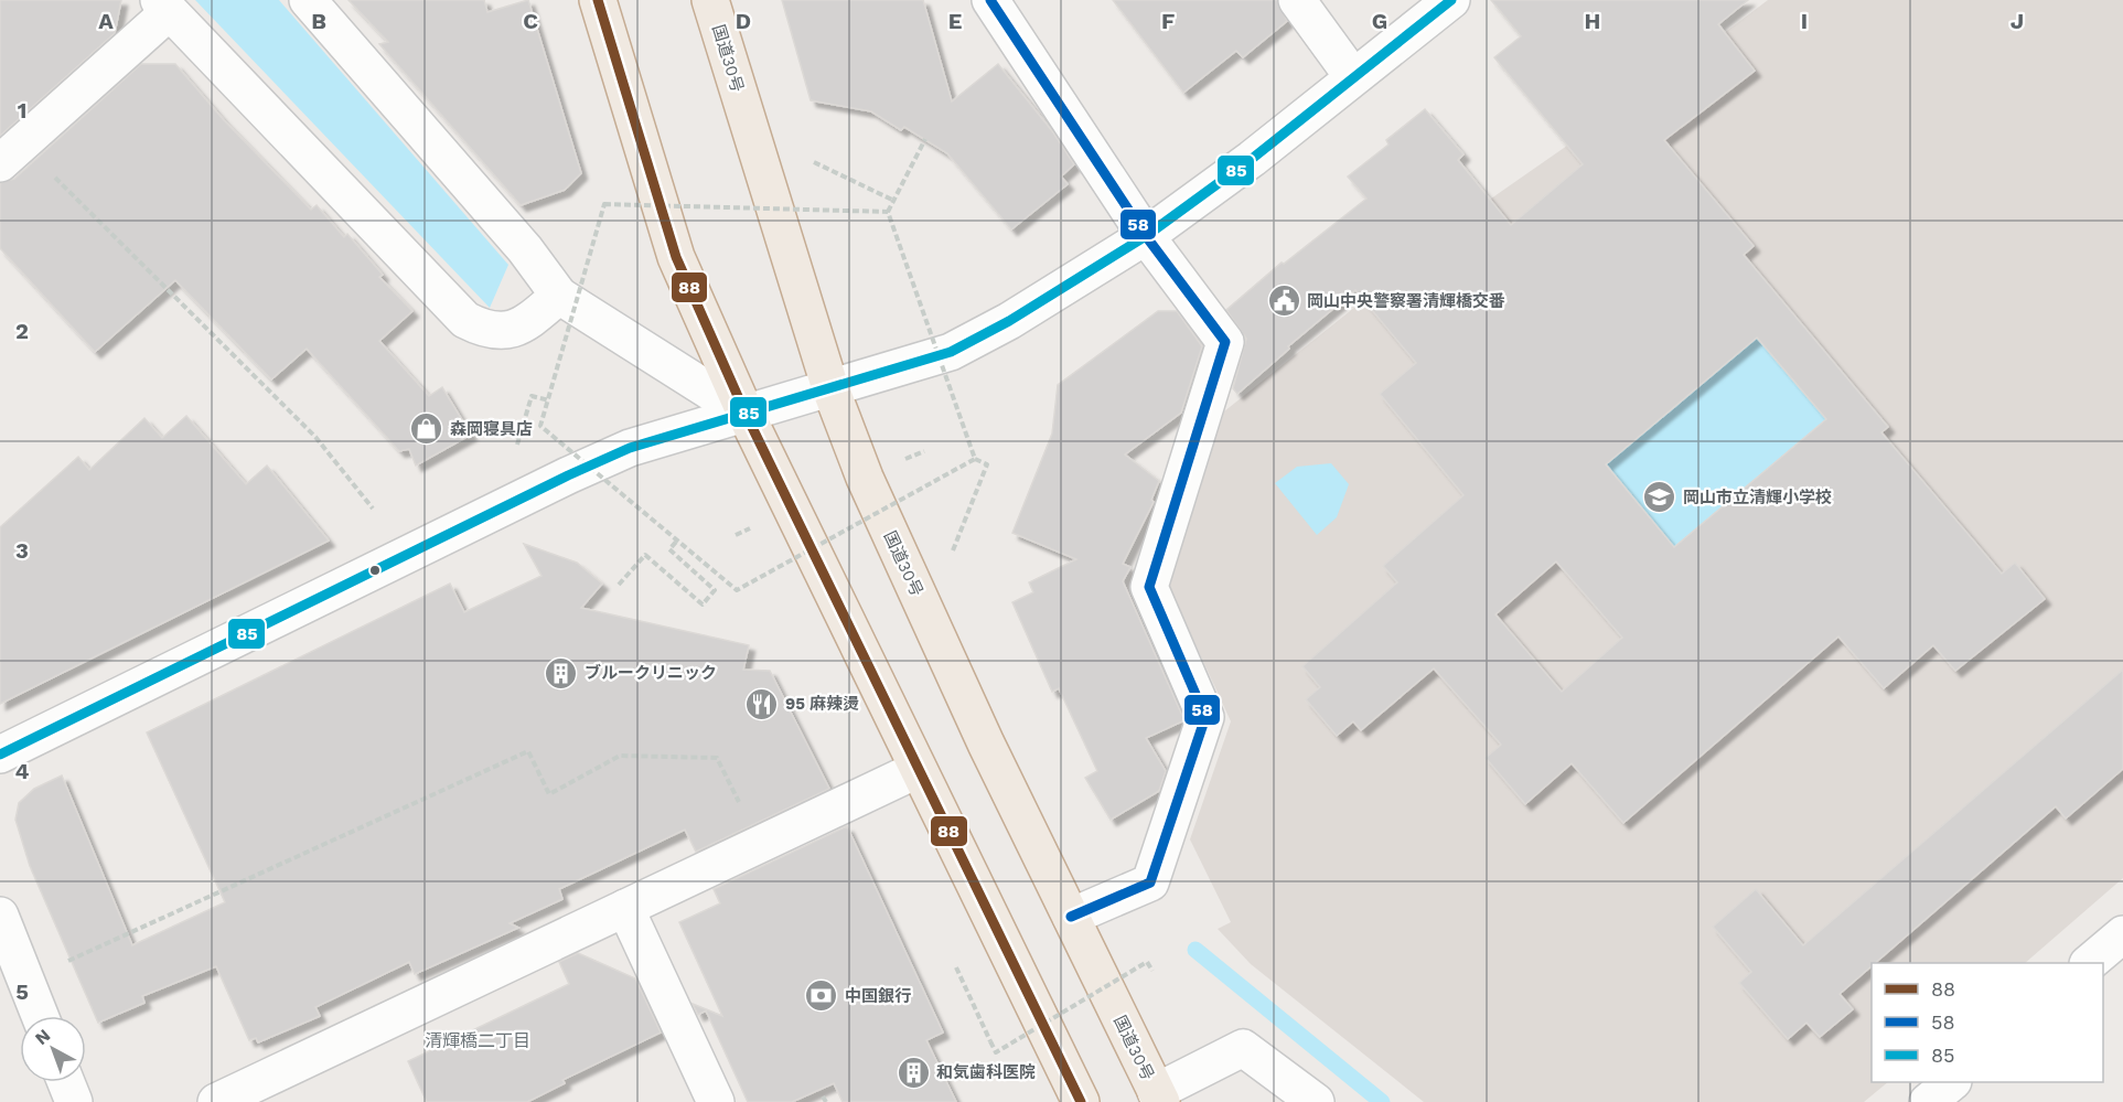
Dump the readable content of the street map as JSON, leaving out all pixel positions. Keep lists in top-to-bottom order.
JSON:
{
  "streets": {
    "highway": ["国道30号"]
  },
  "districts": ["清輝橋二丁目"],
  "places": {
    "public building": ["岡山中央警察署清輝橋交番"],
    "shop": ["森岡寝具店"],
    "school or university": ["岡山市立清輝小学校"],
    "building": ["ブルークリニック", "和気歯科医院"],
    "restaurant": ["95 麻辣燙"],
    "bank": ["中国銀行"]
  },
  "lines": ["transit line 88", "transit line 58", "transit line 85"],
  "legend": ["88", "58", "85"],
  "north": "top left",
  "grid": {
    "columns": [
      "A",
      "B",
      "C",
      "D",
      "E",
      "F",
      "G",
      "H",
      "I",
      "J"
    ],
    "rows": [
      "1",
      "2",
      "3",
      "4",
      "5"
    ]
  }
}
